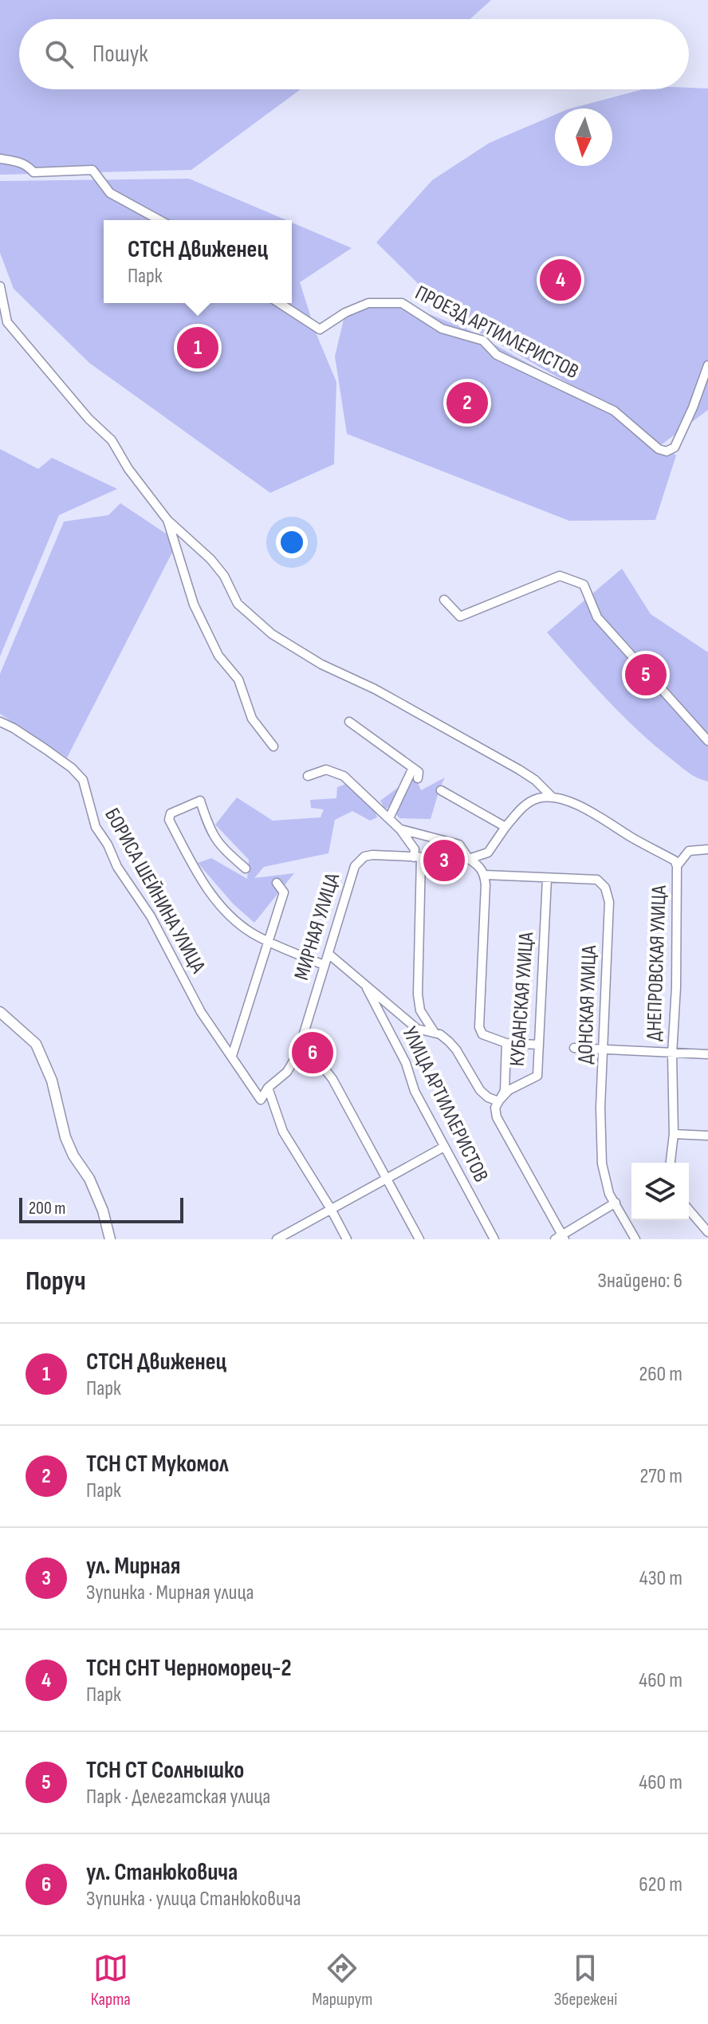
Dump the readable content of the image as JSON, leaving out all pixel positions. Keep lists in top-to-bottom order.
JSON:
{
  "streets": {
    "street": [
      "ПРОЕЗД АРТИЛЛЕРИСТОВ",
      "БОРИСА ШЕЙНИНА УЛИЦА",
      "МИРНАЯ УЛИЦА",
      "ДНЕПРОВСКАЯ УЛИЦА",
      "КУБАНСКАЯ УЛИЦА",
      "ДОНСКАЯ УЛИЦА",
      "УЛИЦА АРТИЛЛЕРИСТОВ"
    ]
  },
  "crossings": [
    ["БОРИСА ШЕЙНИНА УЛИЦА", "МИРНАЯ УЛИЦА"],
    ["КУБАНСКАЯ УЛИЦА", "ДОНСКАЯ УЛИЦА"]
  ],
  "scale_bar": "200 m",
  "north": "bottom",
  "page": {
    "search": "Пошук",
    "popup": ["СТСН Движенец", "Парк"],
    "pins": [
      "4",
      "1",
      "2",
      "5",
      "3",
      "6"
    ],
    "scale": "200 m",
    "heading": ["Поруч", "Знайдено: 6"],
    "list": [
      {
        "mark": "1",
        "name": "СТСН Движенец",
        "note": "Парк",
        "value": "260 m"
      },
      {
        "mark": "2",
        "name": "ТСН СТ Мукомол",
        "note": "Парк",
        "value": "270 m"
      },
      {
        "mark": "3",
        "name": "ул. Мирная",
        "note": "Зупинка · Мирная улица",
        "value": "430 m"
      },
      {
        "mark": "4",
        "name": "ТСН СНТ Черноморец-2",
        "note": "Парк",
        "value": "460 m"
      },
      {
        "mark": "5",
        "name": "ТСН СТ Солнышко",
        "note": "Парк · Делегатская улица",
        "value": "460 m"
      },
      {
        "mark": "6",
        "name": "ул. Станюковича",
        "note": "Зупинка · улица Станюковича",
        "value": "620 m"
      }
    ],
    "nav": ["Карта", "Маршрут", "Збережені"]
  }
}
